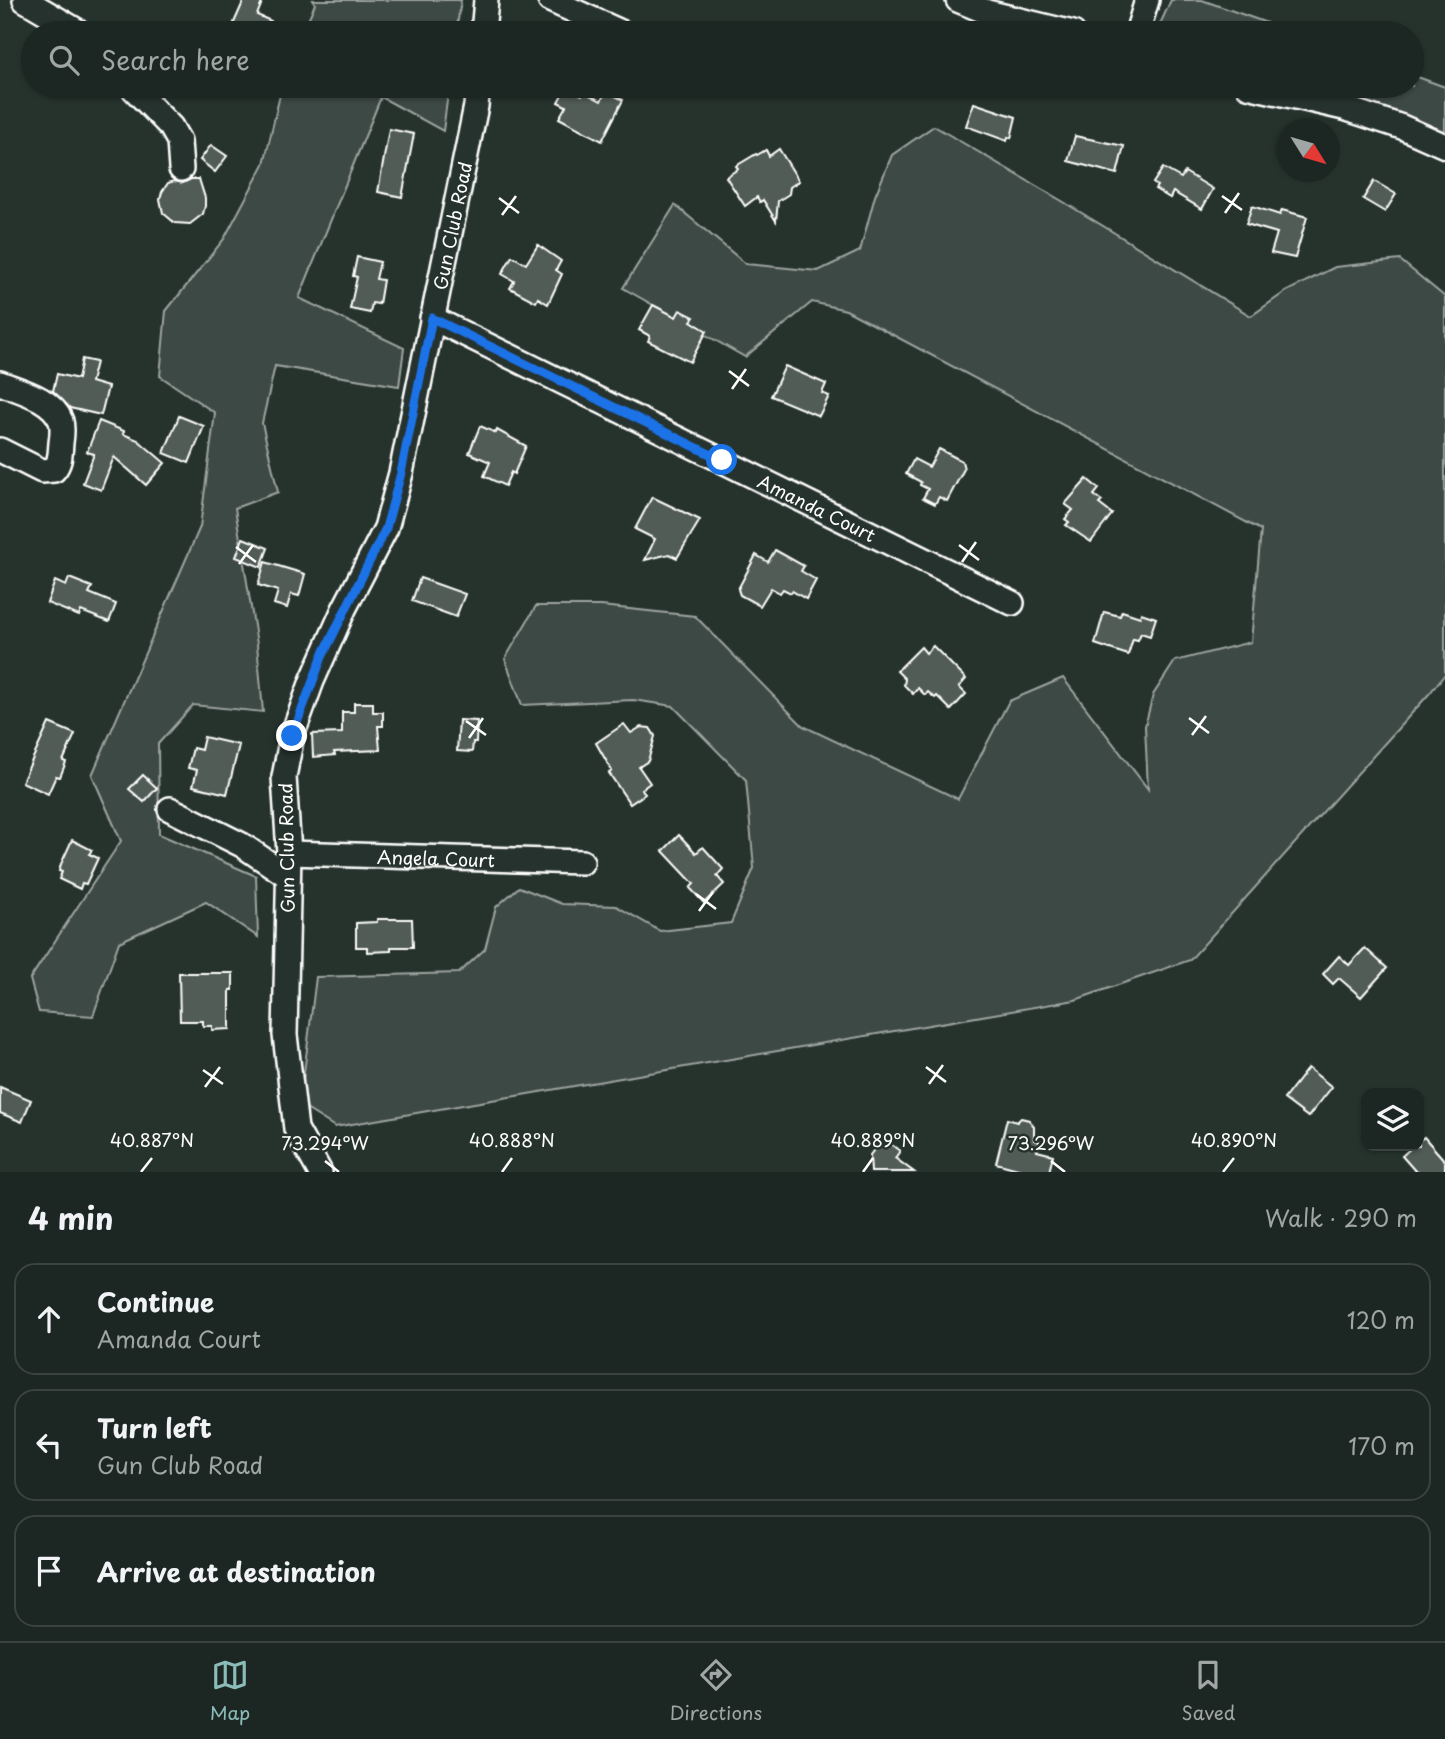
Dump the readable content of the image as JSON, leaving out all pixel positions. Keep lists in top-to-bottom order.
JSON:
{
  "streets": {
    "street": ["Gun Club Road", "Amanda Court", "Angela Court"]
  },
  "crossings": [
    ["Gun Club Road", "Amanda Court"],
    ["Gun Club Road", "Angela Court"]
  ],
  "north": "bottom right",
  "page": {
    "search": "Search here",
    "heading": ["4 min", "Walk · 290 m"],
    "list": [
      ["Continue", "Amanda Court", "120 m"],
      ["Turn left", "Gun Club Road", "170 m"],
      "Arrive at destination"
    ],
    "nav": ["Map", "Directions", "Saved"]
  },
  "coordinates": [
    "40.887°N",
    "40.888°N",
    "40.889°N",
    "40.890°N",
    "73.294°W",
    "73.296°W"
  ]
}
